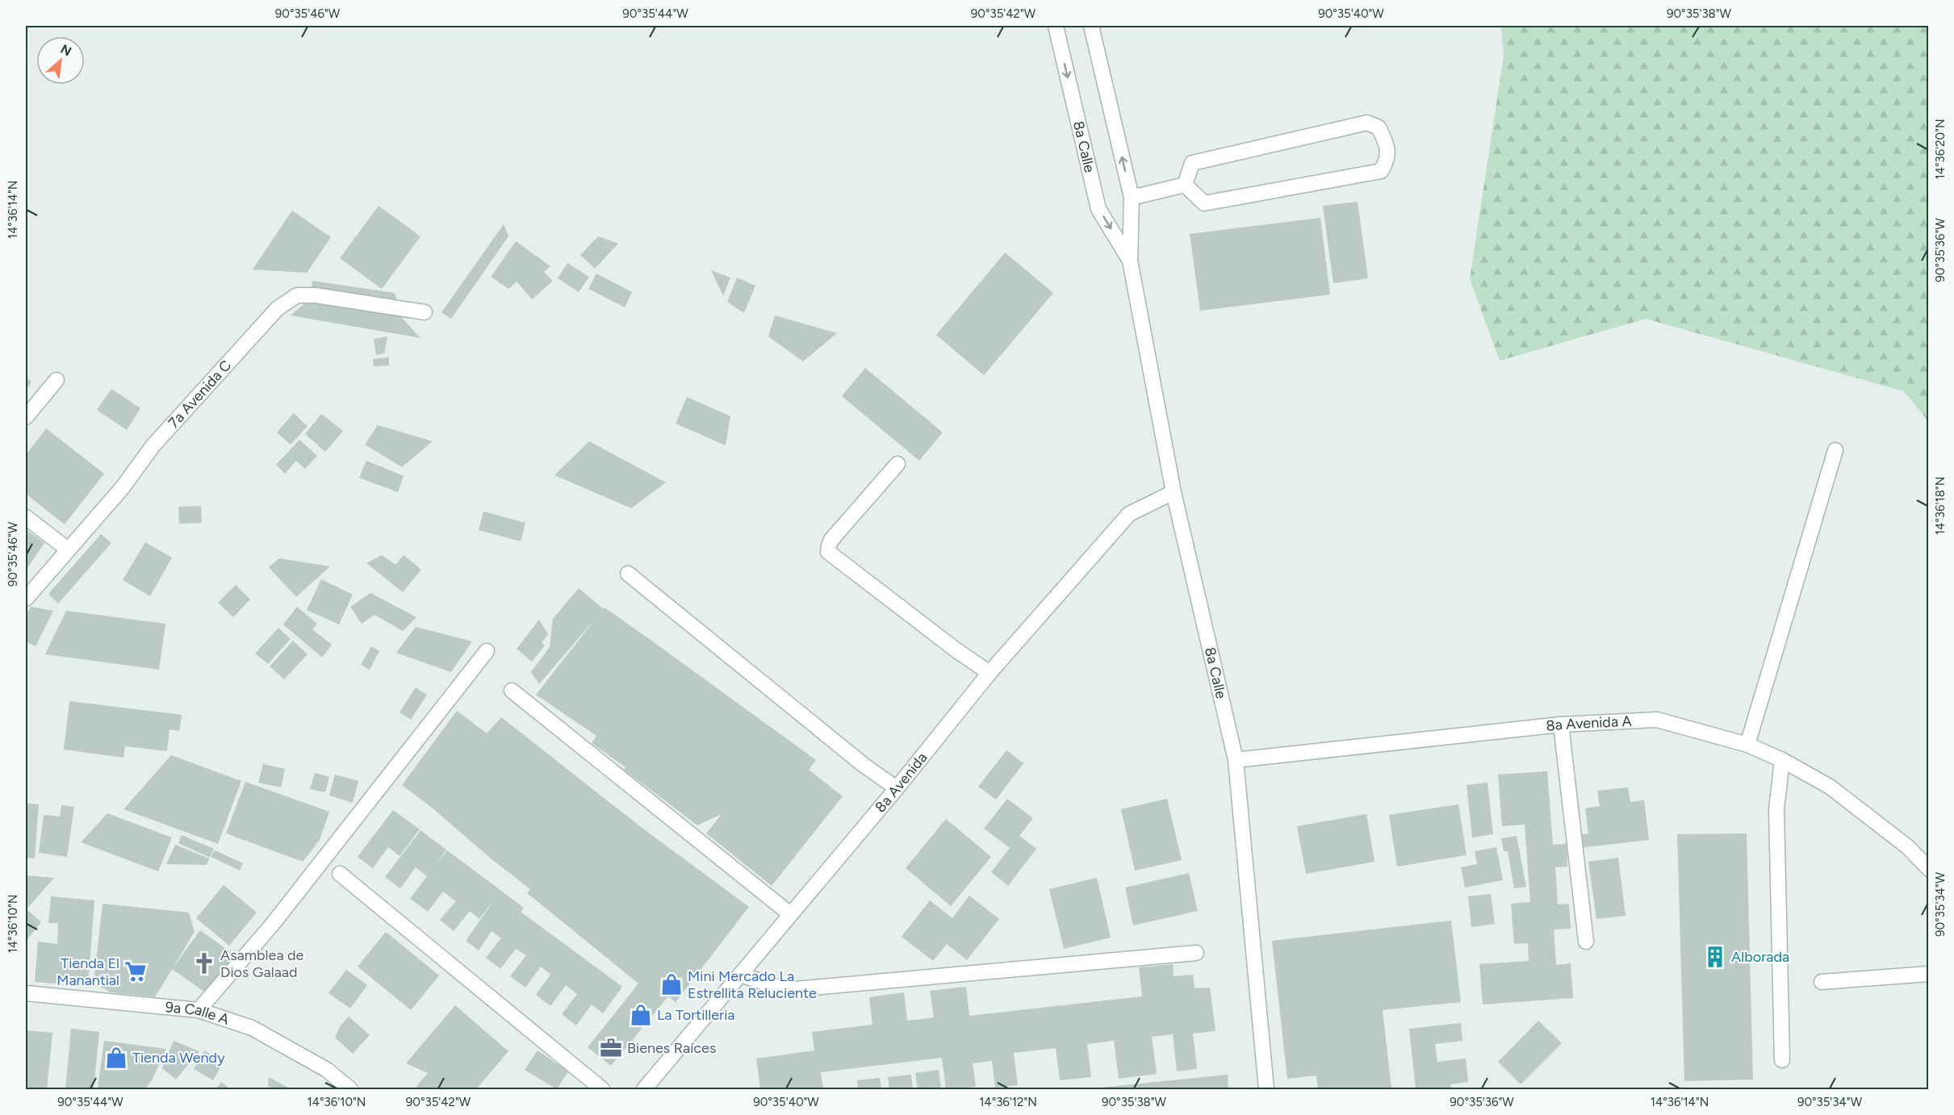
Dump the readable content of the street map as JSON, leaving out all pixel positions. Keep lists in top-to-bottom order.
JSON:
{
  "streets": {
    "street": [
      "8a Calle",
      "7a Avenida C",
      "8a Avenida A",
      "8a Avenida",
      "9a Calle A"
    ]
  },
  "crossings": [
    ["8a Calle", "8a Avenida A"],
    ["8a Calle", "8a Avenida"]
  ],
  "places": {
    "building": ["Alborada"],
    "church": ["Asamblea de Dios Galaad"],
    "supermarket": ["Tienda El Manantial"],
    "shop": ["Mini Mercado La Estrellita Reluciente", "La Tortilleria", "Tienda Wendy"],
    "office": ["Bienes Raíces"]
  },
  "north": "top right",
  "coordinates": [
    "90°35'46\"W",
    "90°35'44\"W",
    "90°35'42\"W",
    "90°35'40\"W",
    "90°35'38\"W",
    "14°36'20\"N",
    "14°36'14\"N",
    "90°35'36\"W",
    "14°36'18\"N",
    "90°35'34\"W",
    "14°36'10\"N",
    "14°36'12\"N"
  ]
}
